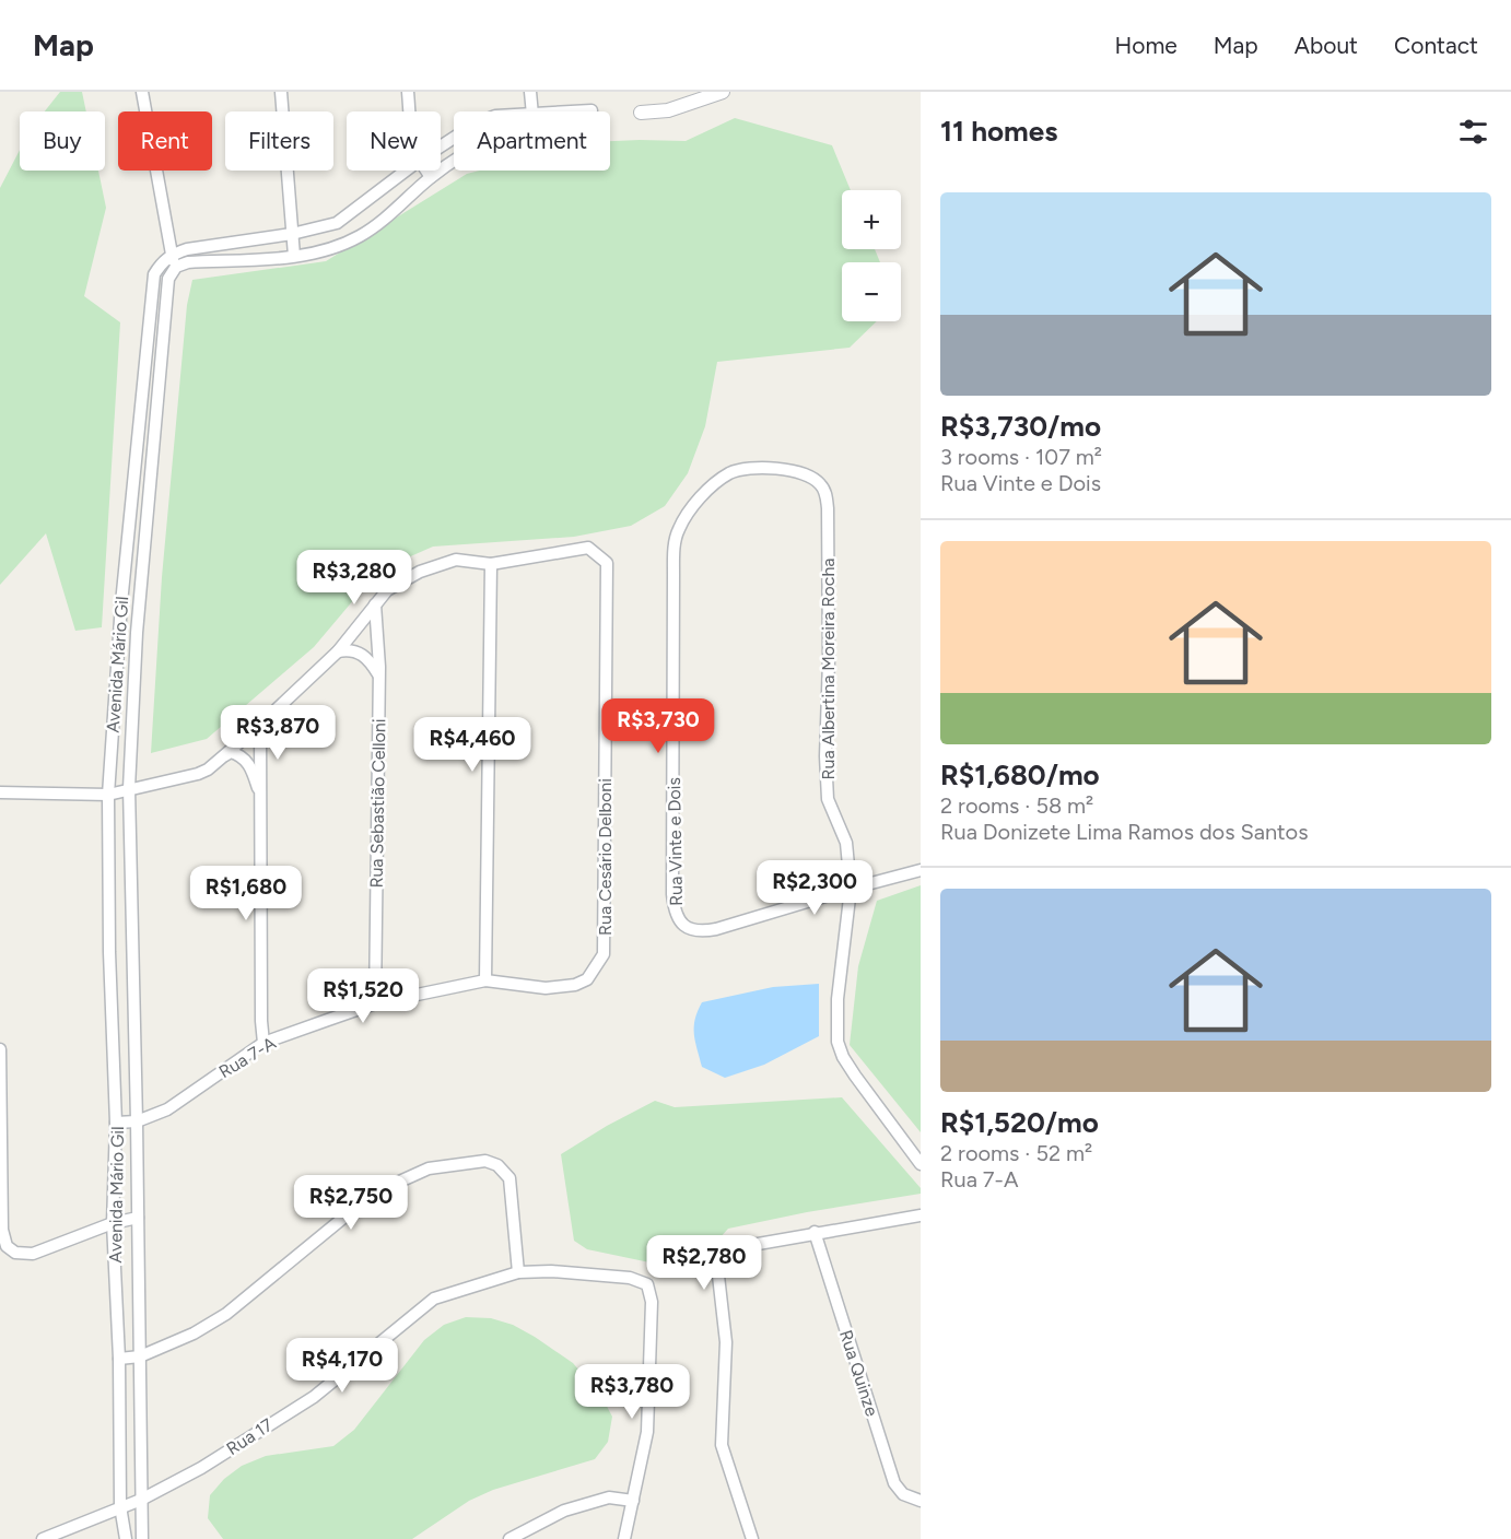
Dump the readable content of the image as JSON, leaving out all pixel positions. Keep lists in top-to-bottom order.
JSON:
{
  "streets": {
    "street": [
      "Avenida Mário Gil",
      "Rua Albertina Moreira Rocha",
      "Rua Sebastião Celloni",
      "Rua Vinte e Dois",
      "Rua Cesário Delboni",
      "Rua 7-A",
      "Rua Quinze",
      "Rua 17"
    ]
  },
  "crossings": [
    ["Avenida Mário Gil", "Rua 7-A"],
    ["Avenida Mário Gil", "Rua 17"],
    ["Rua Albertina Moreira Rocha", "Rua Vinte e Dois"],
    ["Rua Sebastião Celloni", "Rua 7-A"],
    ["Rua Cesário Delboni", "Rua 7-A"]
  ],
  "page": {
    "header": "Map",
    "nav": [
      "Home",
      "Map",
      "About",
      "Contact"
    ],
    "heading": "11 homes",
    "chip": [
      "Buy",
      "Rent",
      "Filters",
      "New",
      "Apartment"
    ],
    "list": [
      {
        "name": "R$3,730/mo",
        "note": "3 rooms · 107 m² · Rua Vinte e Dois"
      },
      {
        "name": "R$1,680/mo",
        "note": "2 rooms · 58 m² · Rua Donizete Lima Ramos dos Santos"
      },
      {
        "name": "R$1,520/mo",
        "note": "2 rooms · 52 m² · Rua 7-A"
      }
    ],
    "map_buttons": ["+", "−"],
    "price": [
      "R$3,280",
      "R$3,730",
      "R$3,870",
      "R$4,460",
      "R$2,300",
      "R$1,680",
      "R$1,520",
      "R$2,750",
      "R$2,780",
      "R$4,170",
      "R$3,780"
    ]
  }
}
